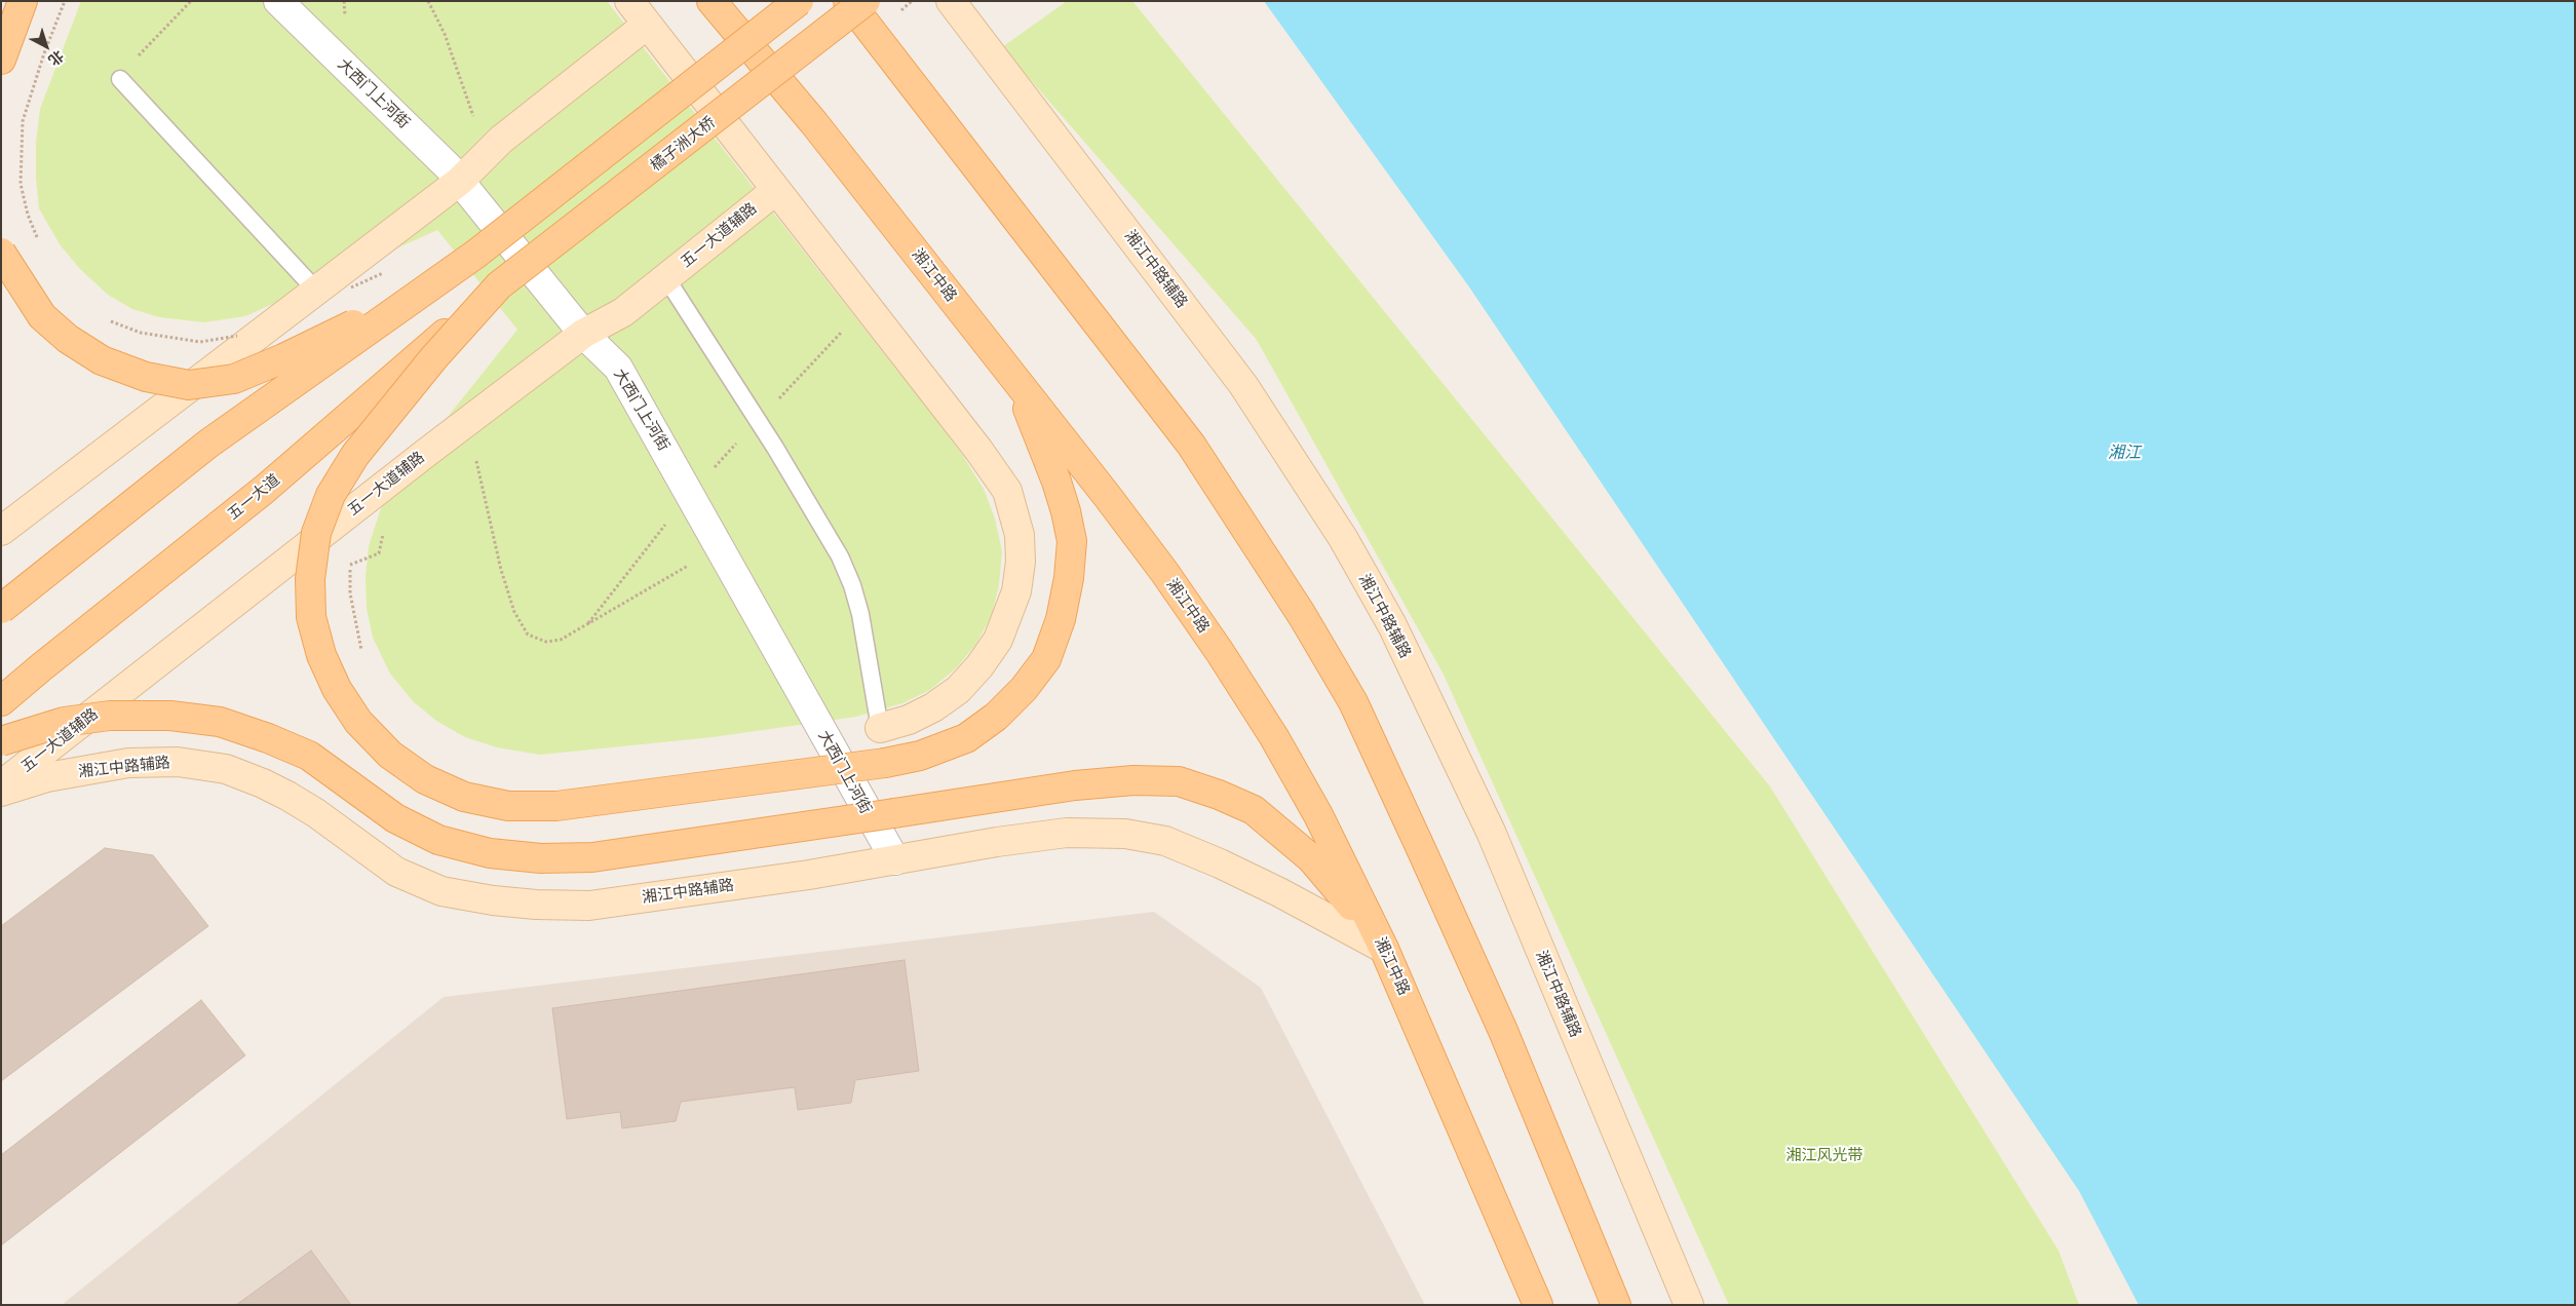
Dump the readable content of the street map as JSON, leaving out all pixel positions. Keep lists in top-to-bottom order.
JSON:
{
  "streets": {
    "main road": ["橘子洲大桥", "湘江中路", "五一大道"],
    "street": ["大西门上河街", "五一大道辅路", "湘江中路辅路"]
  },
  "crossings": [
    ["大西门上河街", "五一大道辅路"],
    ["大西门上河街", "湘江中路辅路"],
    ["橘子洲大桥", "五一大道"],
    ["湘江中路辅路", "湘江中路"]
  ],
  "water": ["湘江"],
  "parks": ["湘江风光带"],
  "north": "bottom right"
}
